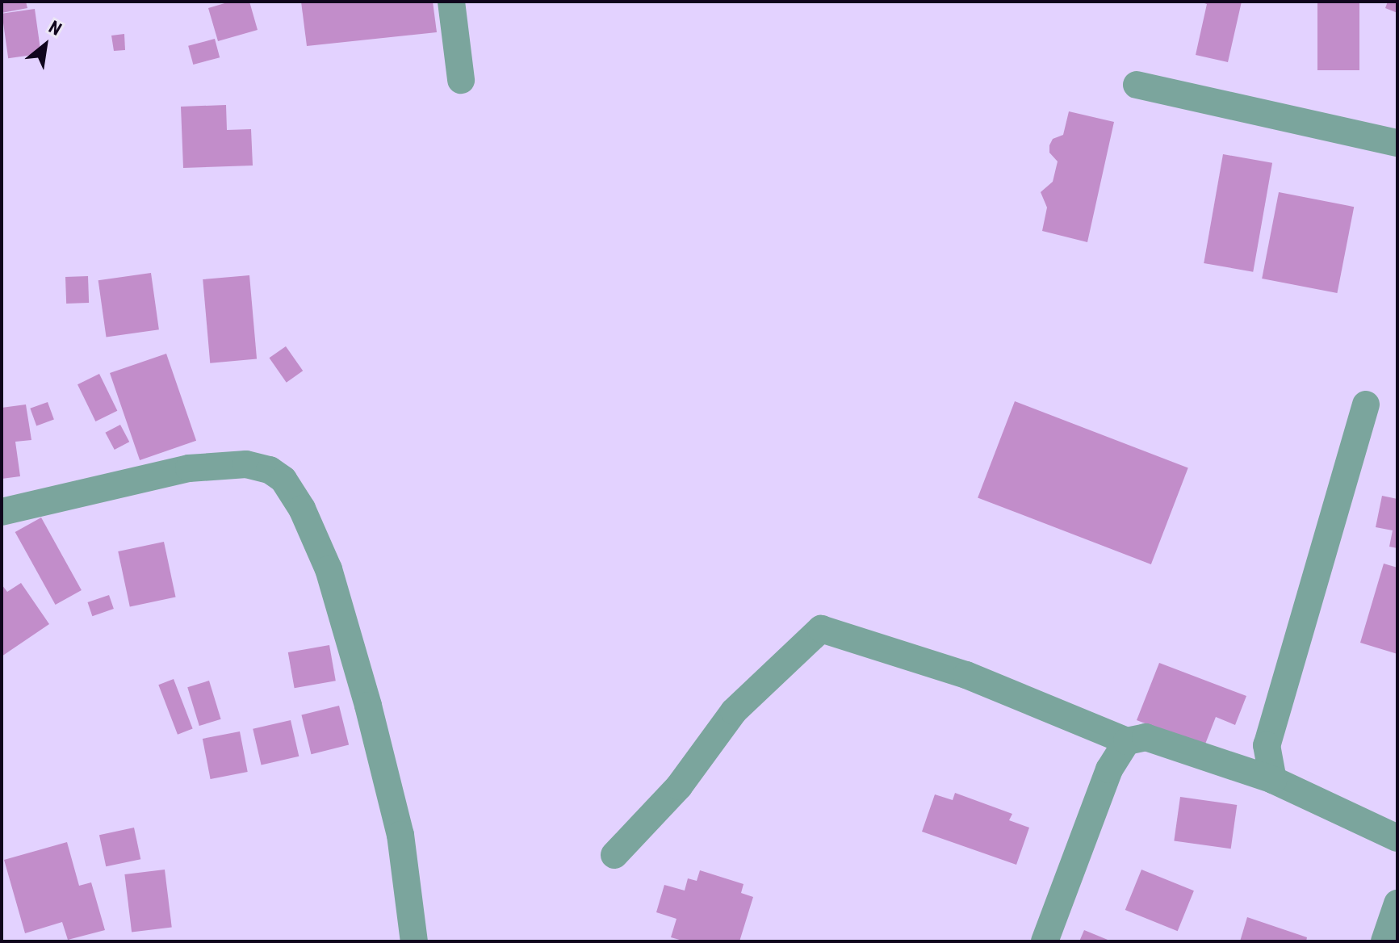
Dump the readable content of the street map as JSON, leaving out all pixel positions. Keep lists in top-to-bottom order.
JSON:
{
  "north": "top right"
}
